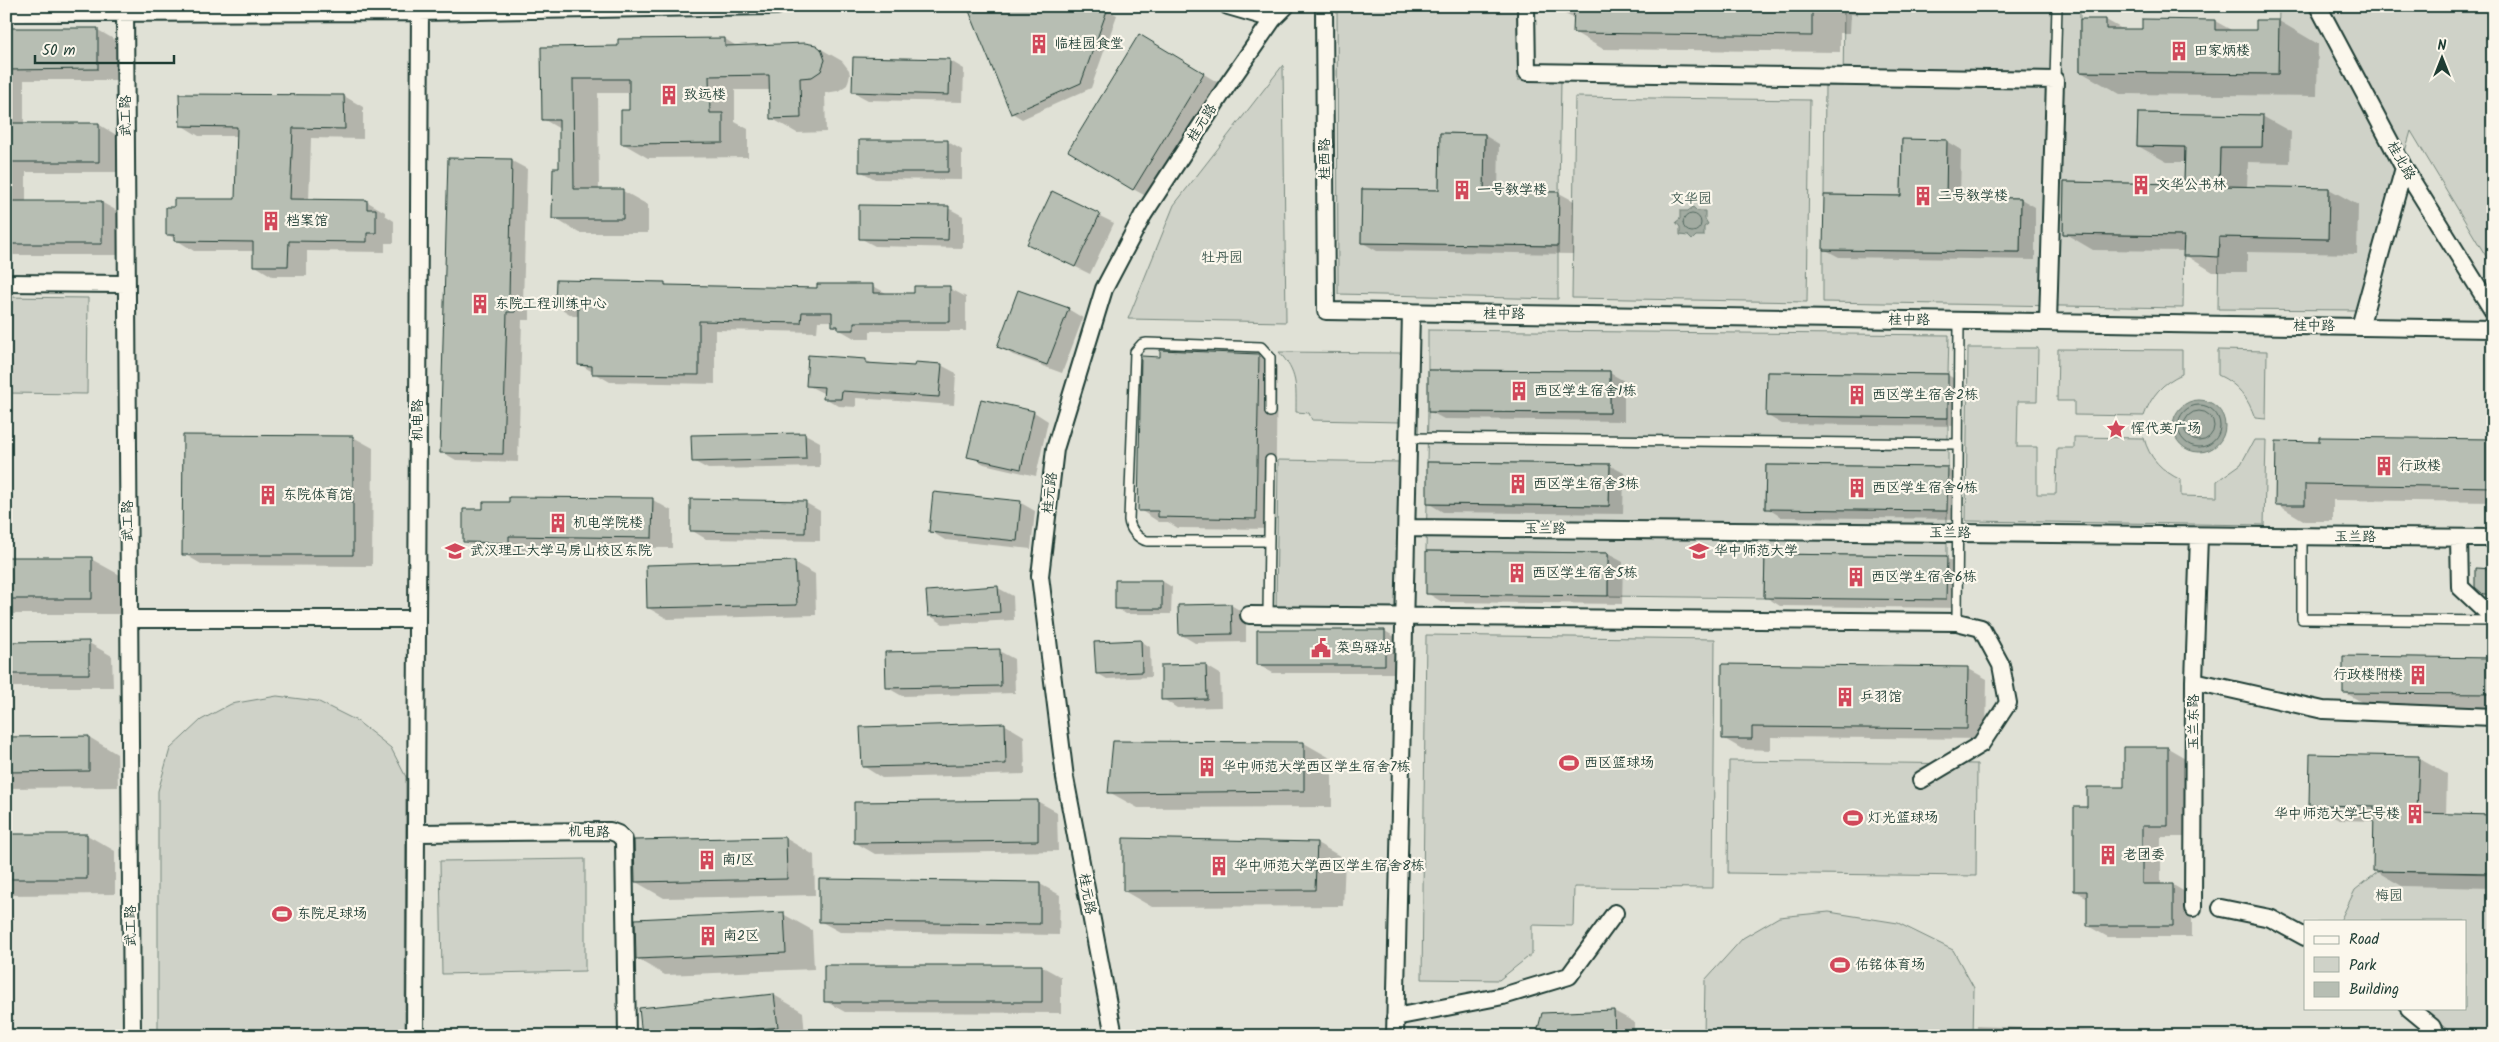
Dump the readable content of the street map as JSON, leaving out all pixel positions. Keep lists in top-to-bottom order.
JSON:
{
  "streets": {
    "street": [
      "武工路",
      "桂元路",
      "桂西路",
      "桂北路",
      "桂中路",
      "机电路",
      "玉兰路",
      "玉兰东路"
    ]
  },
  "crossings": [
    ["桂西路", "桂中路"],
    ["玉兰路", "玉兰东路"]
  ],
  "parks": ["文华园", "牡丹园", "梅园"],
  "places": {
    "building": [
      "临桂园食堂",
      "田家炳楼",
      "致远楼",
      "文华公书林",
      "一号教学楼",
      "二号教学楼",
      "档案馆",
      "东院工程训练中心",
      "西区学生宿舍1栋",
      "西区学生宿舍2栋",
      "行政楼",
      "西区学生宿舍3栋",
      "西区学生宿舍4栋",
      "东院体育馆",
      "机电学院楼",
      "西区学生宿舍5栋",
      "西区学生宿舍6栋",
      "行政楼附楼",
      "乒羽馆",
      "华中师范大学西区学生宿舍7栋",
      "华中师范大学七号楼",
      "老团委",
      "南1区",
      "华中师范大学西区学生宿舍8栋",
      "南2区"
    ],
    "place": ["恽代英广场"],
    "school or university": ["武汉理工大学马房山校区东院", "华中师范大学"],
    "public building": ["菜鸟驿站"],
    "sports": [
      "西区篮球场",
      "灯光篮球场",
      "东院足球场",
      "佑铭体育场"
    ]
  },
  "legend": ["Road", "Park", "Building"],
  "scale_bar": "50 m",
  "north": "top"
}
